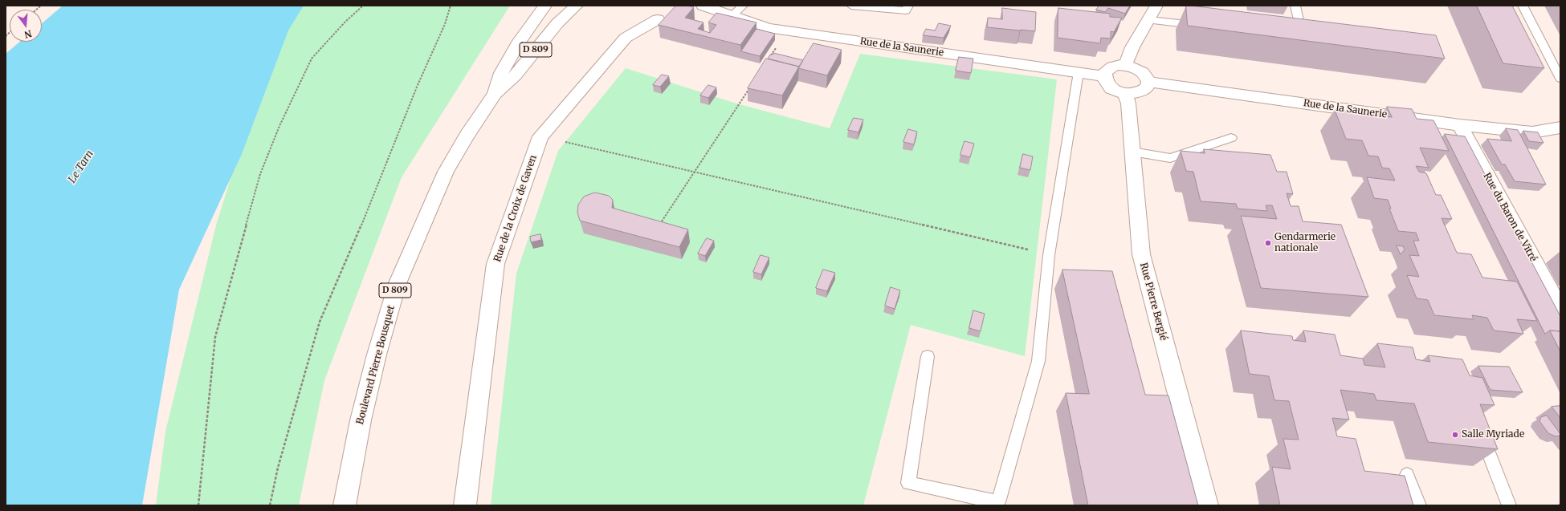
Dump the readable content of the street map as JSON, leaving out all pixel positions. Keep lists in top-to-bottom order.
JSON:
{
  "streets": {
    "street": [
      "Rue de la Saunerie",
      "D 809",
      "Rue de la Croix de Gaven",
      "Rue du Baron de Vitré",
      "Rue Pierre Bergié",
      "Boulevard Pierre Bousquet"
    ]
  },
  "crossings": [
    ["Rue de la Saunerie", "Rue du Baron de Vitré"],
    ["Rue de la Saunerie", "Rue Pierre Bergié"]
  ],
  "water": ["Le Tarn"],
  "places": ["Gendarmerie nationale", "Salle Myriade"],
  "north": "bottom"
}
